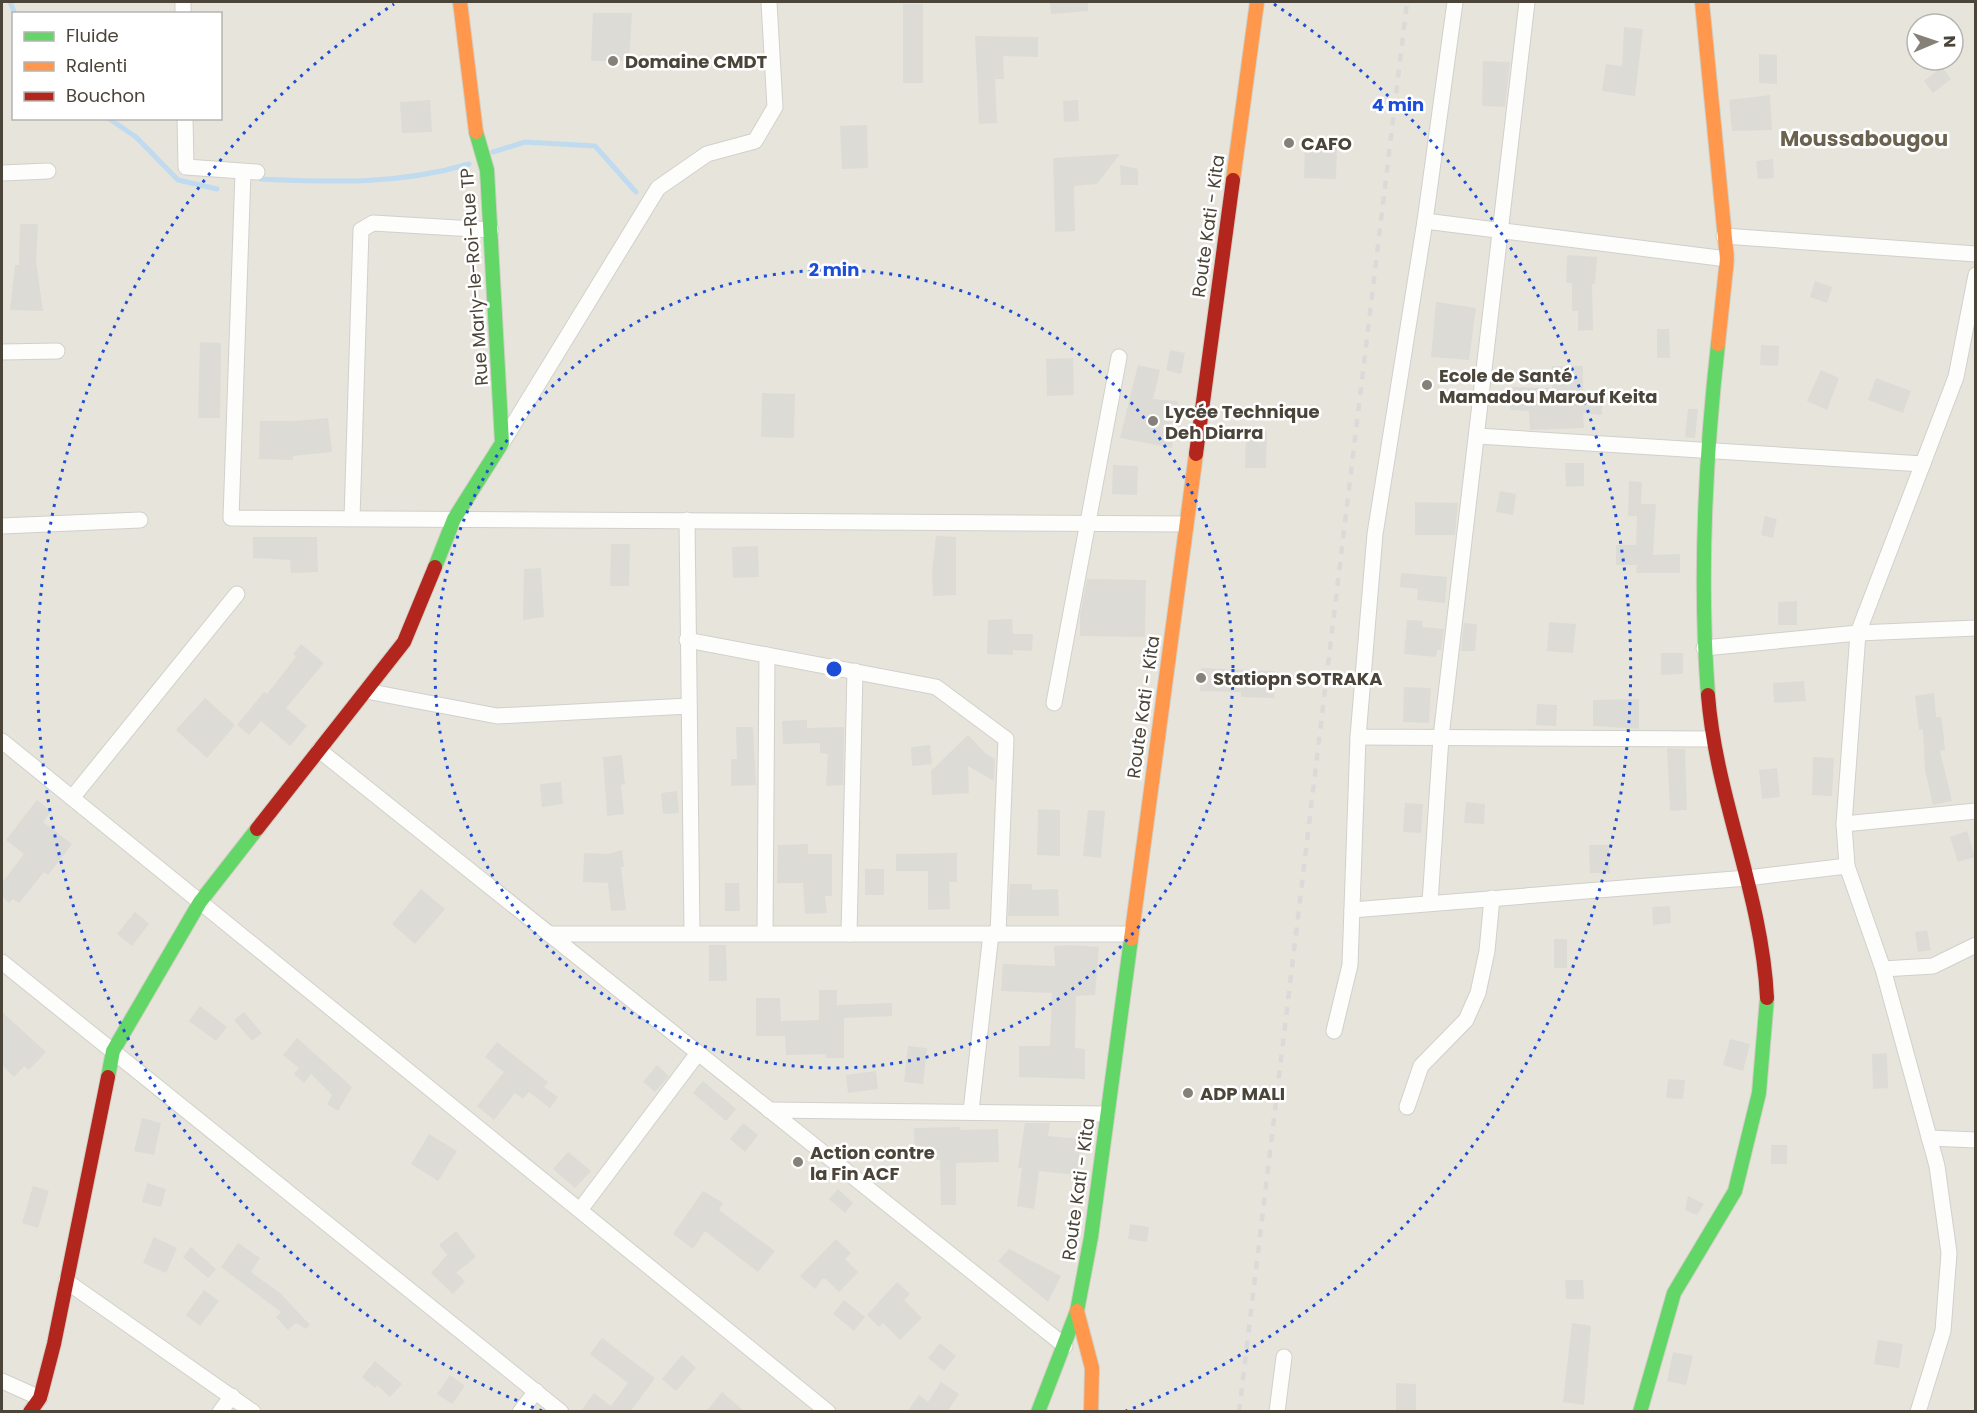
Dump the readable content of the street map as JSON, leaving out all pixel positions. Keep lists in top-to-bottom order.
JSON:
{
  "streets": {
    "street": ["Route Kati - Kita", "Rue Marly-le-Roi-Rue TP"]
  },
  "districts": ["Moussabougou"],
  "places": [
    "Domaine CMDT",
    "CAFO",
    "Ecole de Santé Mamadou Marouf Keita",
    "Lycée Technique Deh Diarra",
    "Statiopn SOTRAKA",
    "ADP MALI",
    "Action contre la Fin ACF"
  ],
  "legend": ["Fluide", "Ralenti", "Bouchon"],
  "north": "right",
  "rings": ["4 min", "2 min"]
}
